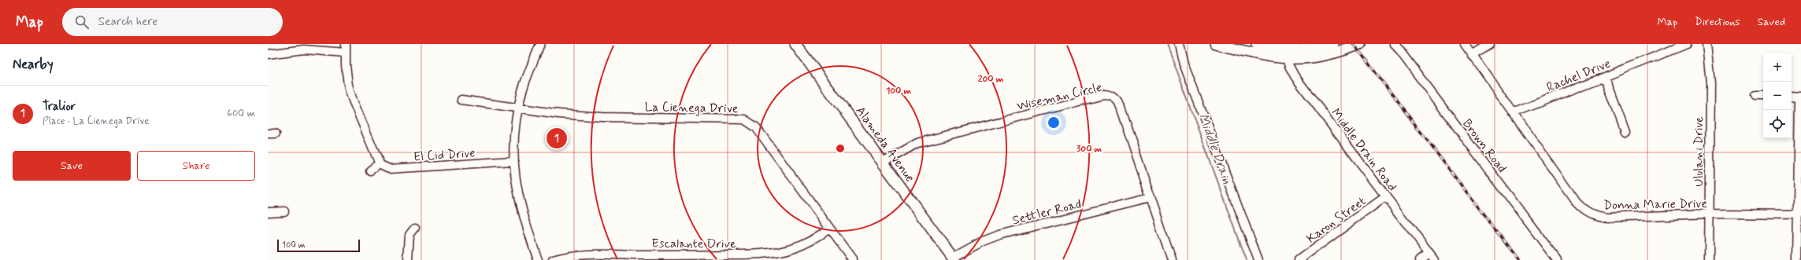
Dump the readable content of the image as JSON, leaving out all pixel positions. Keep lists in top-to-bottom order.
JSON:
{
  "streets": {
    "main road": ["Alameda Avenue"],
    "street": [
      "Rachel Drive",
      "Wiseman Circle",
      "La Cienega Drive",
      "Brown Road",
      "Middle Drain Road",
      "Ululani Drive",
      "El Cid Drive",
      "Donna Marie Drive",
      "Settler Road",
      "Karon Street",
      "Escalante Drive"
    ]
  },
  "crossings": [
    ["Rachel Drive", "Donna Marie Drive"],
    ["Wiseman Circle", "Alameda Avenue"],
    ["Wiseman Circle", "Settler Road"],
    ["La Cienega Drive", "Escalante Drive"],
    ["Alameda Avenue", "Settler Road"],
    ["Middle Drain Road", "Karon Street"],
    ["Ululani Drive", "Donna Marie Drive"]
  ],
  "water": ["Middle Drain"],
  "scale_bar": "100 m",
  "page": {
    "header": "Map",
    "search": "Search here",
    "nav": ["Map", "Directions", "Saved"],
    "heading": "Nearby",
    "map_buttons": ["+", "−"],
    "list": [
      {
        "mark": "1",
        "name": "Tralior",
        "note": "Place · La Cienega Drive",
        "value": "600 m"
      }
    ],
    "pins": "1",
    "buttons": ["Save", "Share"],
    "scale": "100 m"
  },
  "rings": ["200 m", "100 m", "300 m"]
}
